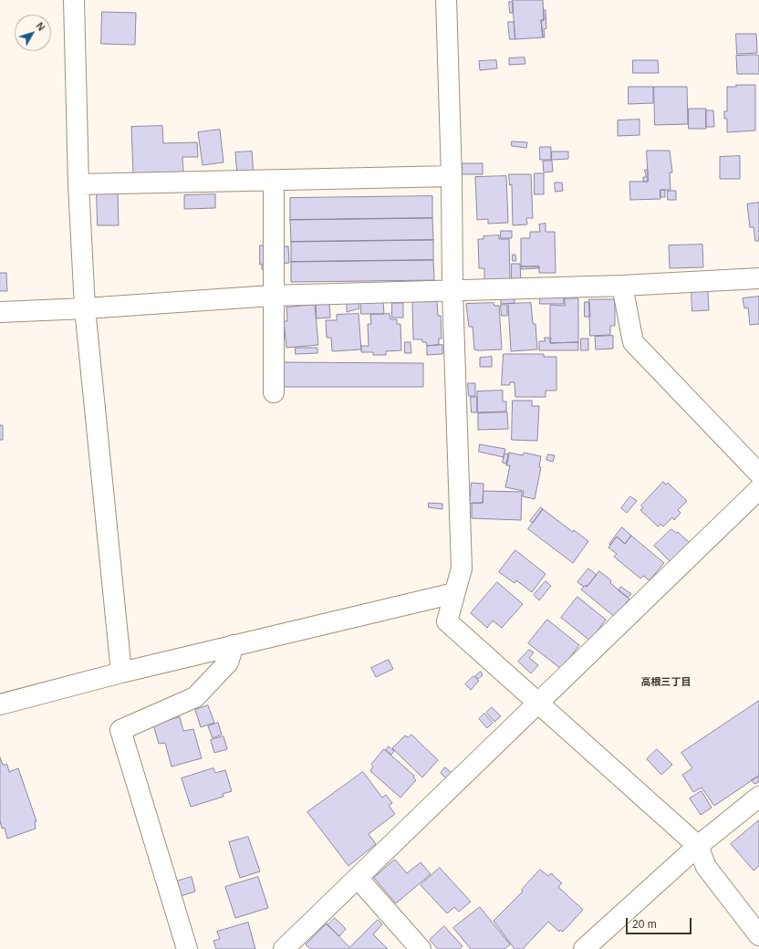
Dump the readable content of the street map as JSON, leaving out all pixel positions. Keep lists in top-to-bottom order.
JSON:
{
  "districts": ["高根三丁目"],
  "scale_bar": "20 m",
  "north": "top right"
}
